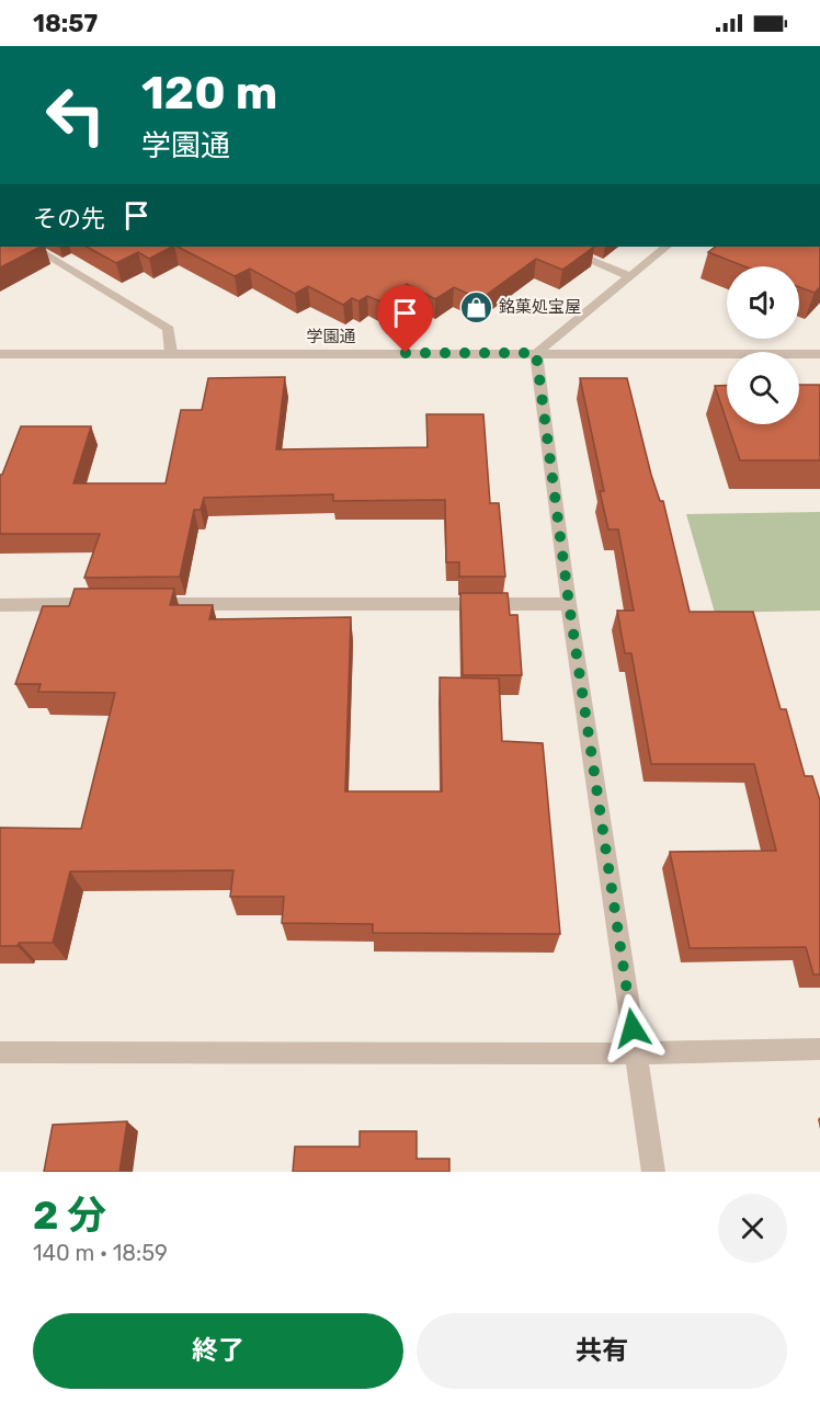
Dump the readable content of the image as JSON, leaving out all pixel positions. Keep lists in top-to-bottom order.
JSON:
{
  "streets": {
    "street": ["学園通"]
  },
  "places": {
    "shop": ["銘菓処宝屋"]
  },
  "page": {
    "status": "18:57",
    "turn": ["120 m", "学園通"],
    "then": "その先",
    "heading": ["2 分", "140 m · 18:59"],
    "buttons": ["終了", "共有"]
  }
}
